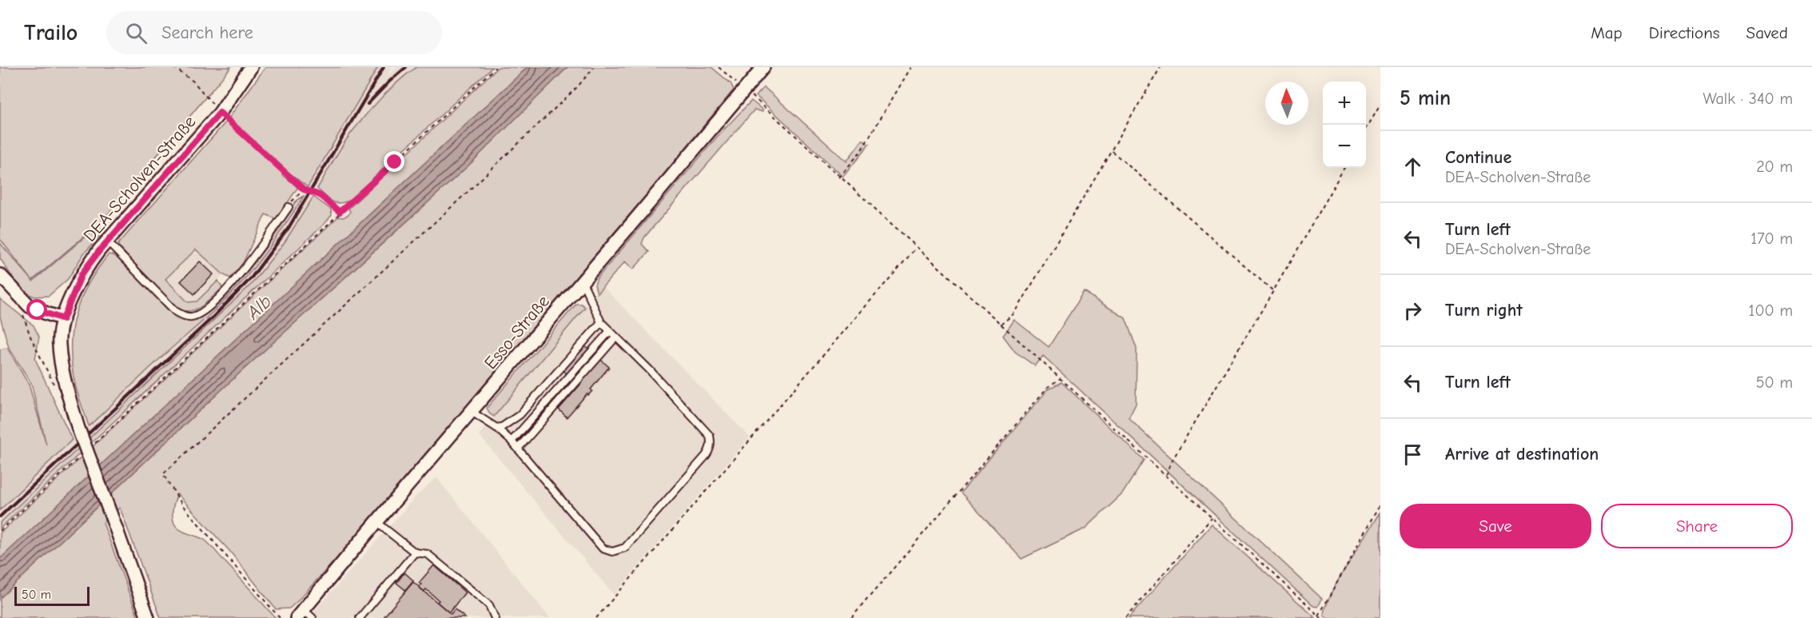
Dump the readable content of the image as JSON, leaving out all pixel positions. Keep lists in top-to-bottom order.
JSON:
{
  "streets": {
    "street": ["DEA-Scholven-Straße", "Esso-Straße"]
  },
  "water": ["Alb"],
  "scale_bar": "50 m",
  "north": "top",
  "page": {
    "header": "Trailo",
    "search": "Search here",
    "nav": ["Map", "Directions", "Saved"],
    "heading": ["5 min", "Walk · 340 m"],
    "map_buttons": ["+", "−"],
    "list": [
      ["Continue", "DEA-Scholven-Straße", "20 m"],
      ["Turn left", "DEA-Scholven-Straße", "170 m"],
      ["Turn right", "100 m"],
      ["Turn left", "50 m"],
      "Arrive at destination"
    ],
    "buttons": ["Save", "Share"],
    "scale": "50 m"
  }
}
